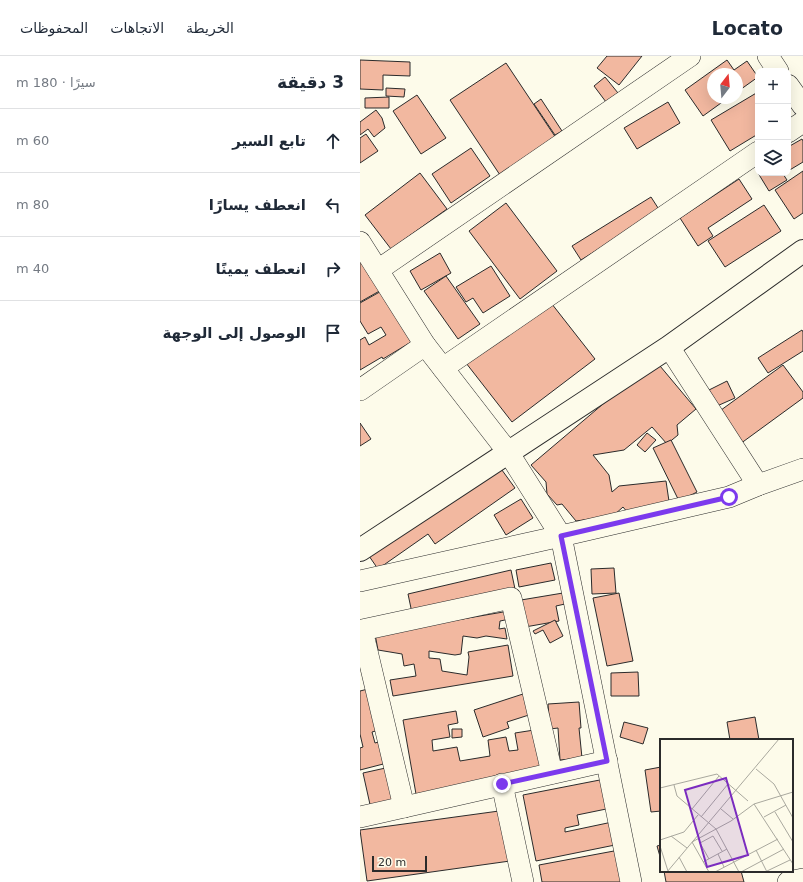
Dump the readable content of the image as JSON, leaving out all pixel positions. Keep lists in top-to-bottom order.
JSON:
{
  "scale_bar": "20 m",
  "north": "top",
  "page": {
    "header": "Locato",
    "nav": ["الخريطة", "الاتجاهات", "المحفوظات"],
    "heading": ["3 دقيقة", "سيرًا · 180 m"],
    "map_buttons": ["+", "−"],
    "list": [
      ["تابع السير", "60 m"],
      ["انعطف يسارًا", "80 m"],
      ["انعطف يمينًا", "40 m"],
      "الوصول إلى الوجهة"
    ],
    "scale": "20 m"
  }
}
